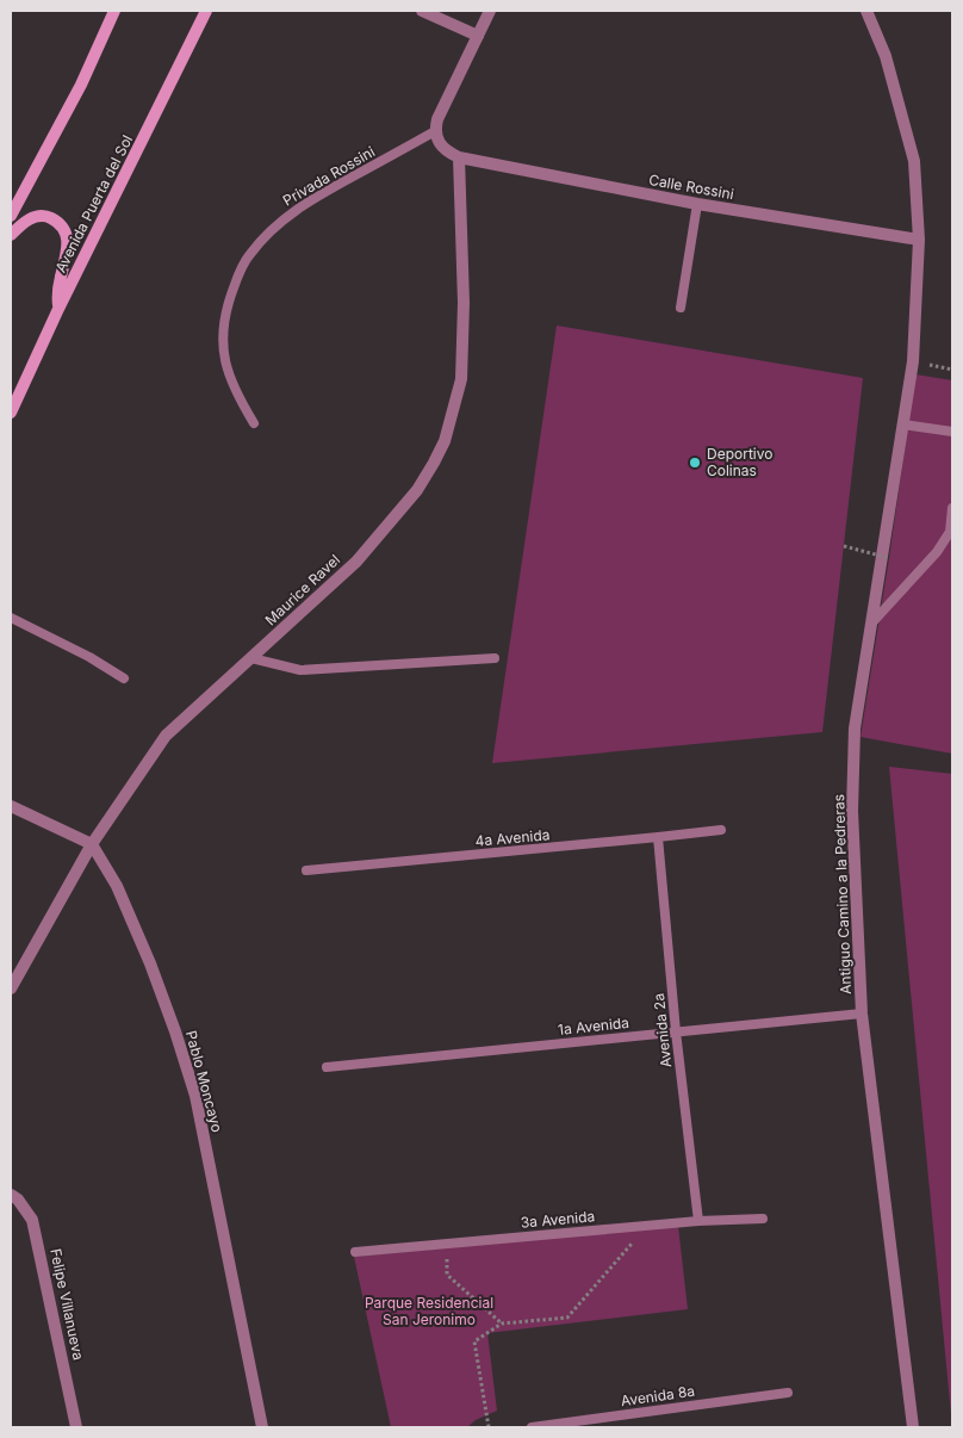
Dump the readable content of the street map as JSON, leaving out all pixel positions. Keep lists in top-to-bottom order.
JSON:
{
  "streets": {
    "main road": ["Avenida Puerta del Sol"],
    "street": [
      "Calle Rossini",
      "Maurice Ravel",
      "Antiguo Camino a la Pedreras",
      "Pablo Moncayo",
      "Felipe Villanueva"
    ],
    "lane": [
      "Privada Rossini",
      "4a Avenida",
      "1a Avenida",
      "Avenida 2a",
      "3a Avenida",
      "Avenida 8a"
    ]
  },
  "crossings": [
    ["Calle Rossini", "Maurice Ravel"],
    ["Calle Rossini", "Antiguo Camino a la Pedreras"],
    ["Maurice Ravel", "Pablo Moncayo"],
    ["4a Avenida", "Avenida 2a"],
    ["Antiguo Camino a la Pedreras", "1a Avenida"],
    ["1a Avenida", "Avenida 2a"],
    ["Avenida 2a", "3a Avenida"]
  ],
  "parks": ["Parque Residencial San Jeronimo"],
  "places": ["Deportivo Colinas"]
}
